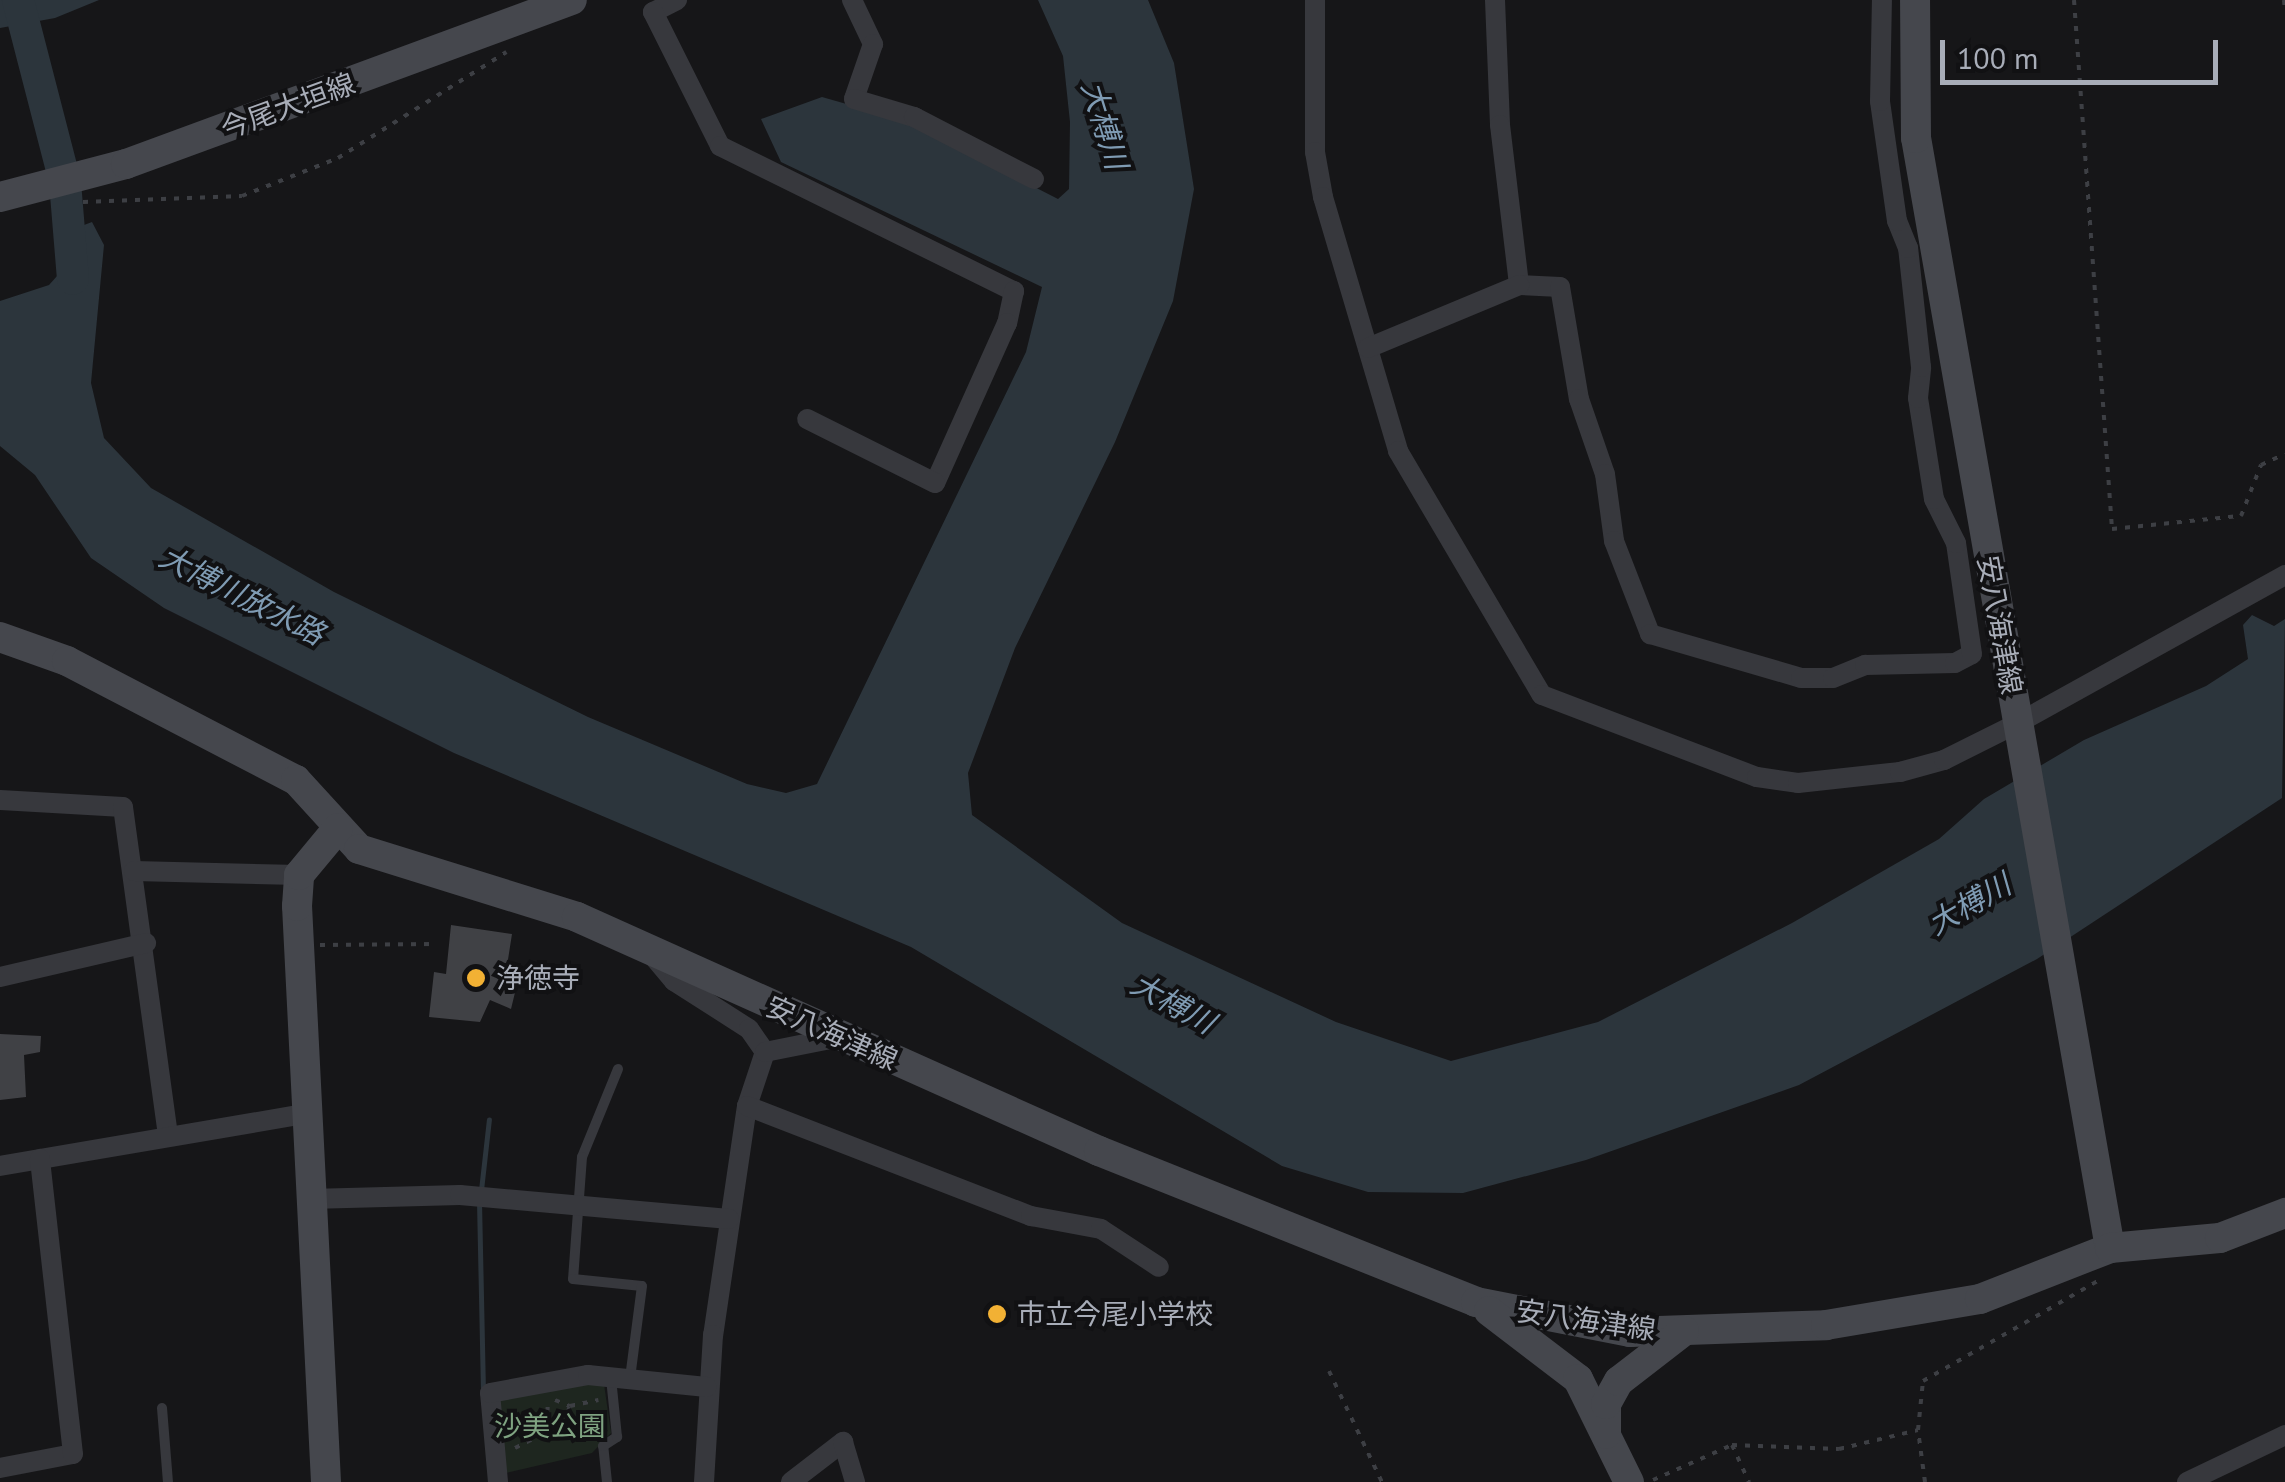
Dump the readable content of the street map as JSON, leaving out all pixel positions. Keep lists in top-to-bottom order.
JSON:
{
  "streets": {
    "main road": ["今尾大垣線", "安八海津線"]
  },
  "water": ["大榑川", "大博川放水路"],
  "parks": ["沙美公園"],
  "places": ["浄徳寺", "市立今尾小学校"],
  "scale_bar": "100 m"
}
